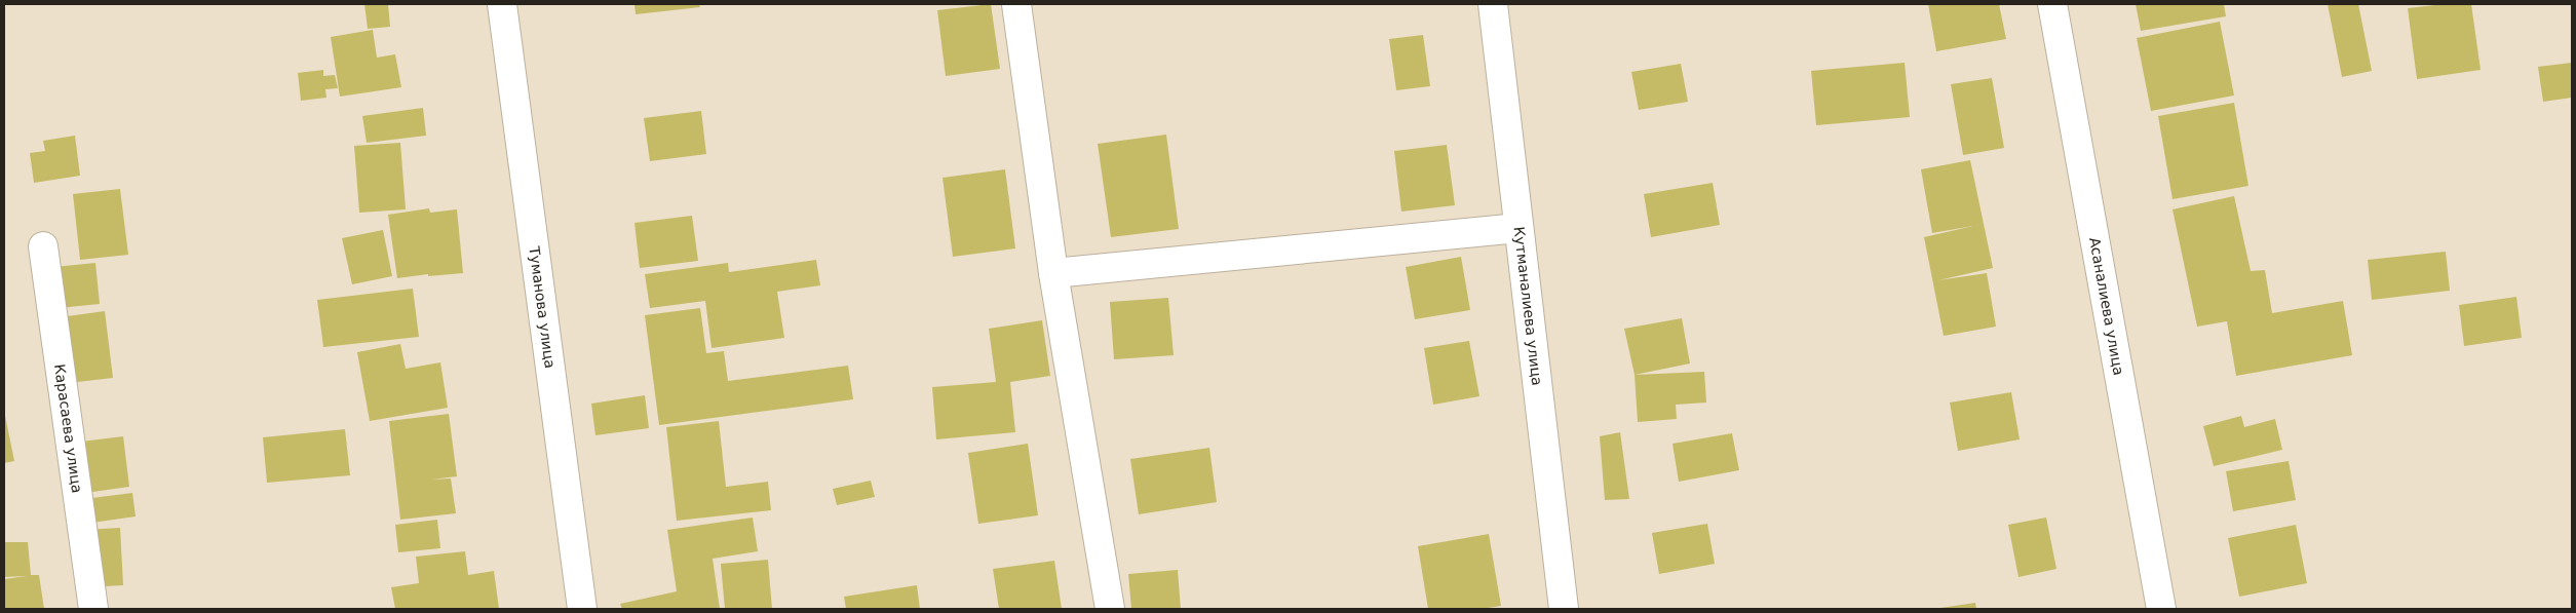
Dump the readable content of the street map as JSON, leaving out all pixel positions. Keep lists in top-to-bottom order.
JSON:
{
  "streets": {
    "street": [
      "Кутманалиева улица",
      "Асаналиева улица",
      "Туманова улица",
      "Карасаева улица"
    ]
  }
}
